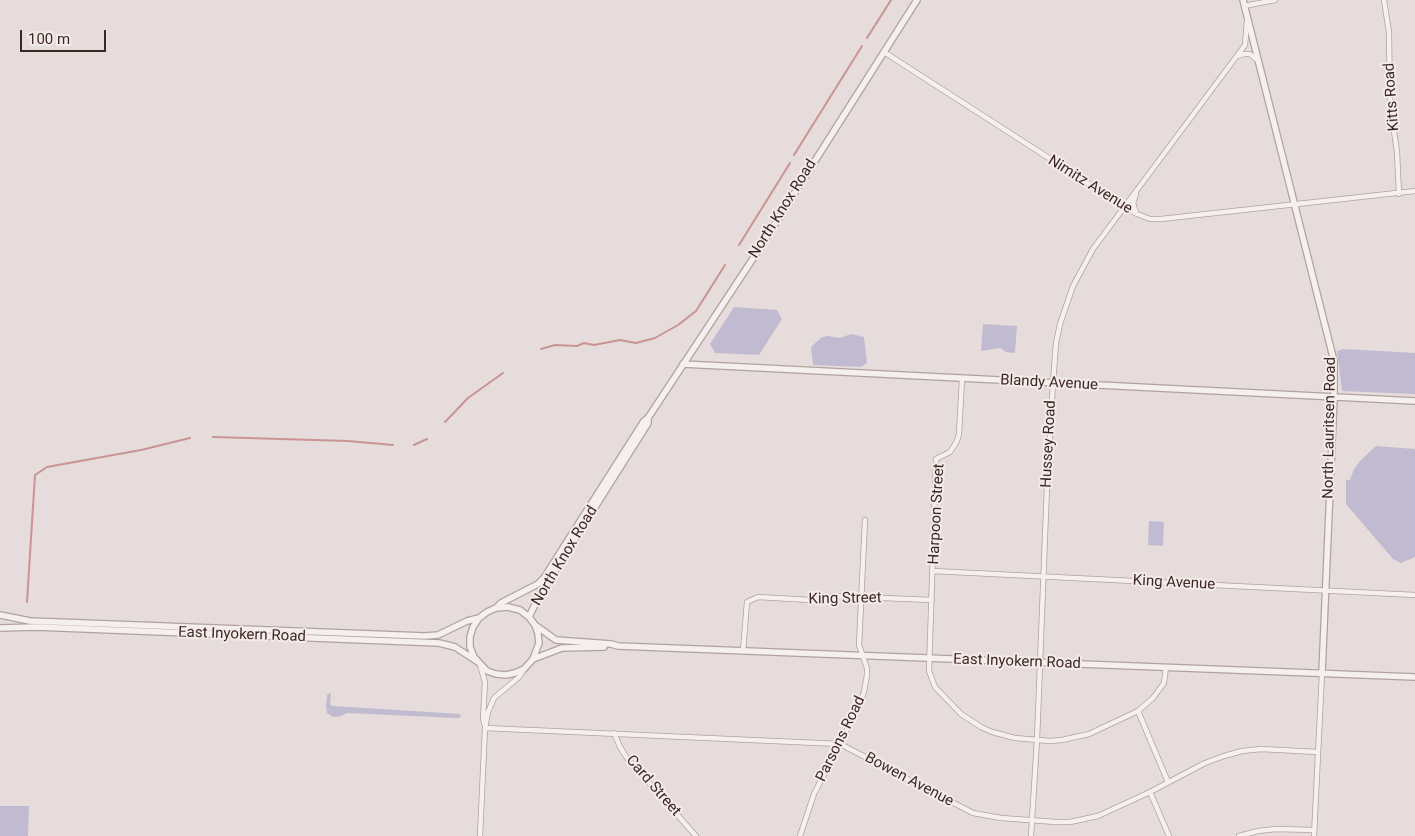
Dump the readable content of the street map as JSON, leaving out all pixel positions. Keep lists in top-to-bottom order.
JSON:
{
  "streets": {
    "street": [
      "Kitts Road",
      "Nimitz Avenue",
      "North Knox Road",
      "Blandy Avenue",
      "North Lauritsen Road",
      "Hussey Road",
      "Harpoon Street",
      "King Avenue",
      "King Street",
      "East Inyokern Road",
      "Parsons Road",
      "Bowen Avenue",
      "Card Street"
    ]
  },
  "crossings": [
    ["Kitts Road", "Nimitz Avenue"],
    ["Nimitz Avenue", "North Knox Road"],
    ["Nimitz Avenue", "North Lauritsen Road"],
    ["Nimitz Avenue", "Hussey Road"],
    ["North Knox Road", "Blandy Avenue"],
    ["North Knox Road", "East Inyokern Road"],
    ["Blandy Avenue", "North Lauritsen Road"],
    ["Blandy Avenue", "Hussey Road"],
    ["Blandy Avenue", "Harpoon Street"],
    ["North Lauritsen Road", "Hussey Road"],
    ["North Lauritsen Road", "King Avenue"],
    ["North Lauritsen Road", "East Inyokern Road"],
    ["North Lauritsen Road", "Bowen Avenue"],
    ["Hussey Road", "Harpoon Street"],
    ["Hussey Road", "King Avenue"],
    ["Hussey Road", "East Inyokern Road"],
    ["Hussey Road", "Bowen Avenue"],
    ["Harpoon Street", "King Avenue"],
    ["Harpoon Street", "King Street"],
    ["Harpoon Street", "East Inyokern Road"],
    ["King Street", "East Inyokern Road"],
    ["King Street", "Parsons Road"],
    ["East Inyokern Road", "Parsons Road"],
    ["Parsons Road", "Bowen Avenue"],
    ["Bowen Avenue", "Card Street"]
  ],
  "scale_bar": "100 m"
}
